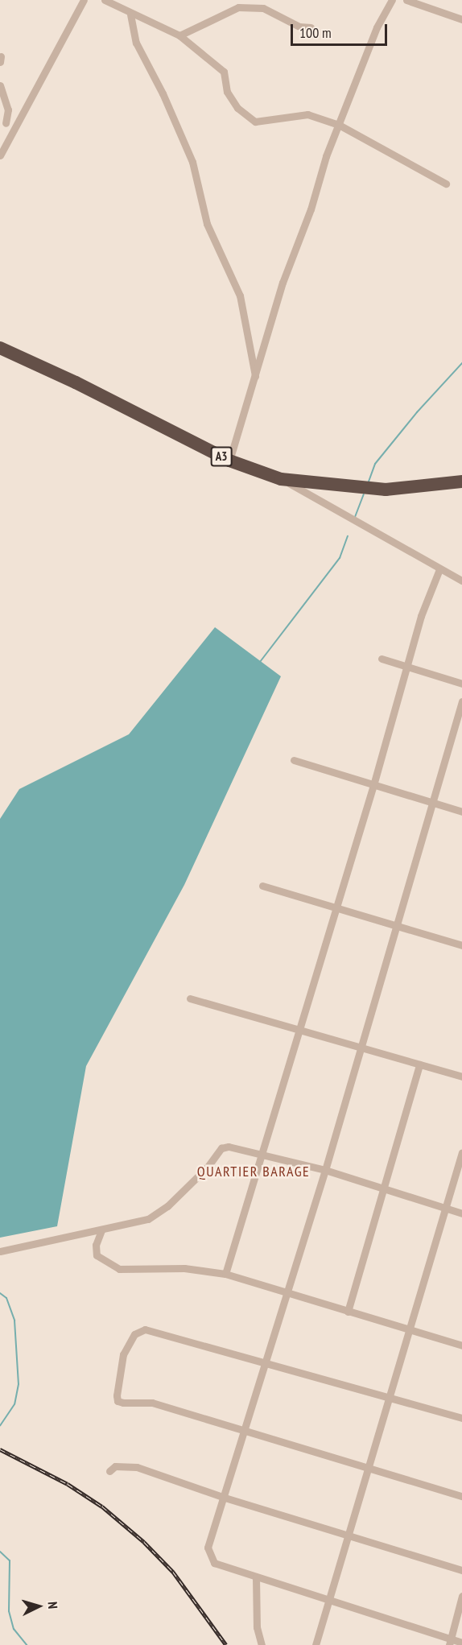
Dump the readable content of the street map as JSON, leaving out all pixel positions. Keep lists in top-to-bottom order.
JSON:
{
  "streets": {
    "highway": ["A3"]
  },
  "districts": ["QUARTIER BARAGE"],
  "scale_bar": "100 m",
  "north": "right"
}
